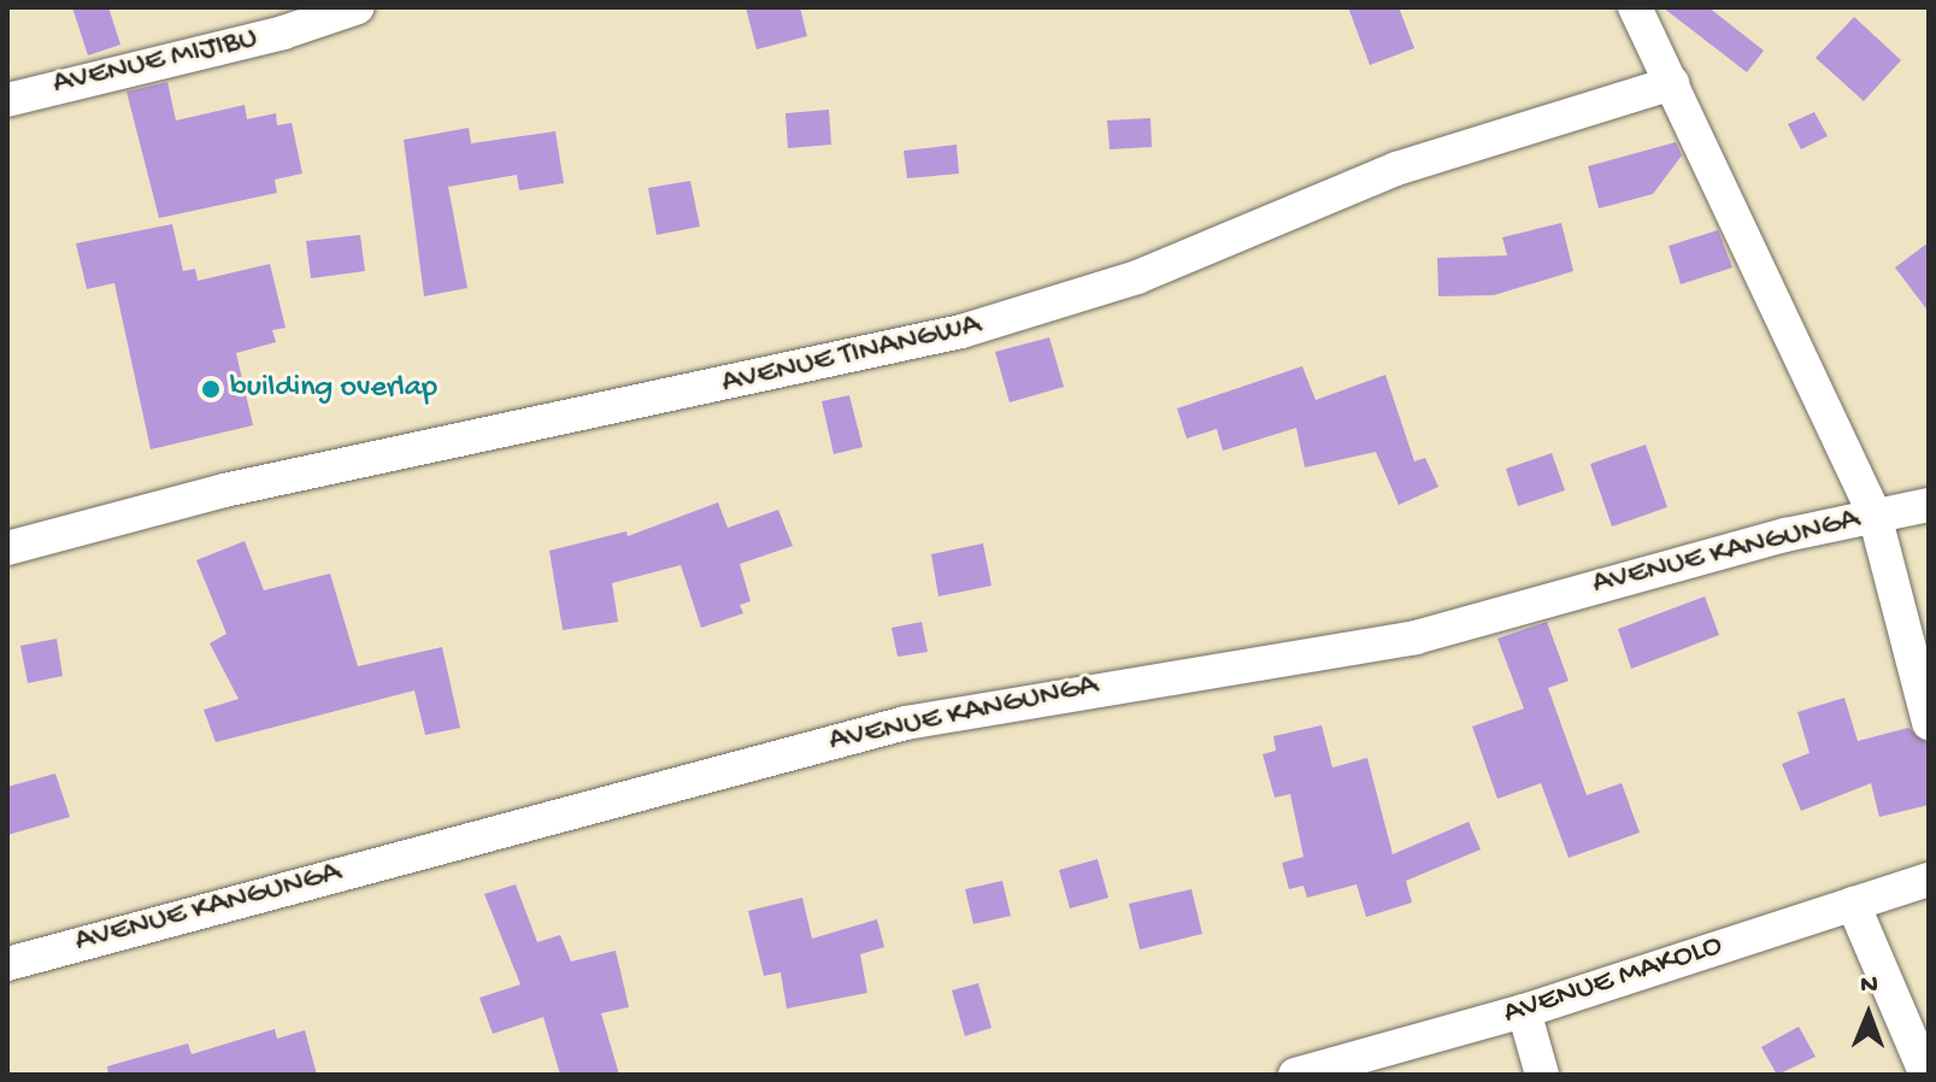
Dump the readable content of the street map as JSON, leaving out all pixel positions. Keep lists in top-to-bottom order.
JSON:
{
  "streets": {
    "street": [
      "AVENUE MIJIBU",
      "AVENUE TINANGWA",
      "AVENUE KANGUNGA",
      "AVENUE MAKOLO"
    ]
  },
  "places": ["building overlap"],
  "north": "top"
}
